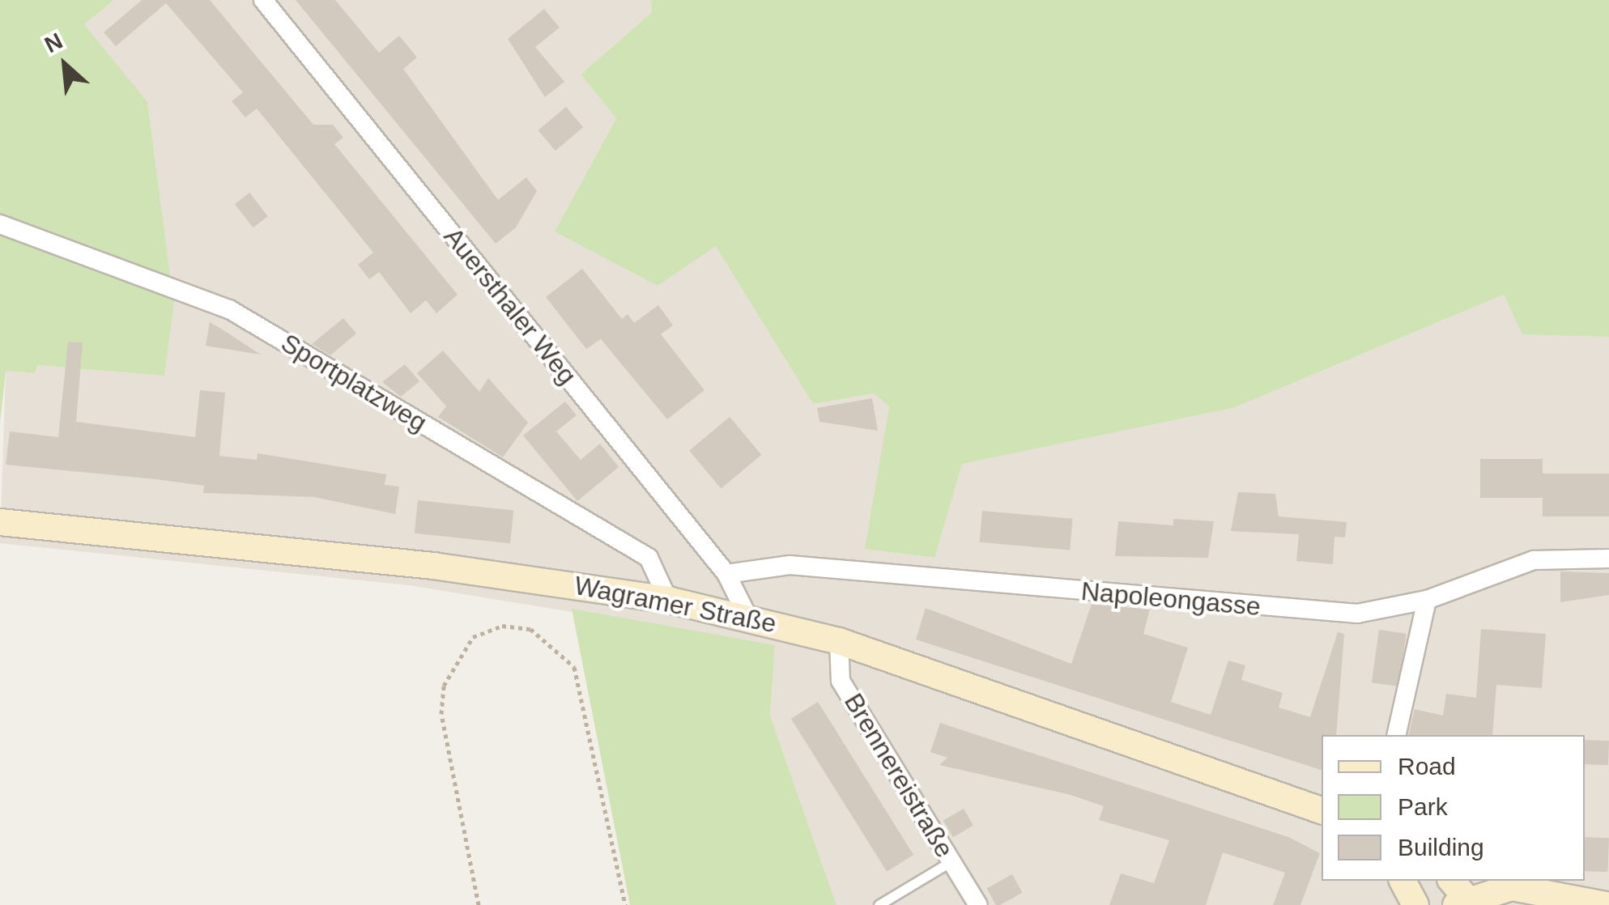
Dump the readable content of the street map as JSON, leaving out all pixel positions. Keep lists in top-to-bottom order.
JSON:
{
  "streets": {
    "main road": ["Wagramer Straße"],
    "street": [
      "Auersthaler Weg",
      "Sportplatzweg",
      "Napoleongasse",
      "Brennereistraße"
    ]
  },
  "crossings": [
    ["Auersthaler Weg", "Napoleongasse"],
    ["Auersthaler Weg", "Wagramer Straße"],
    ["Sportplatzweg", "Wagramer Straße"],
    ["Wagramer Straße", "Brennereistraße"]
  ],
  "legend": ["Road", "Park", "Building"],
  "north": "top left"
}
